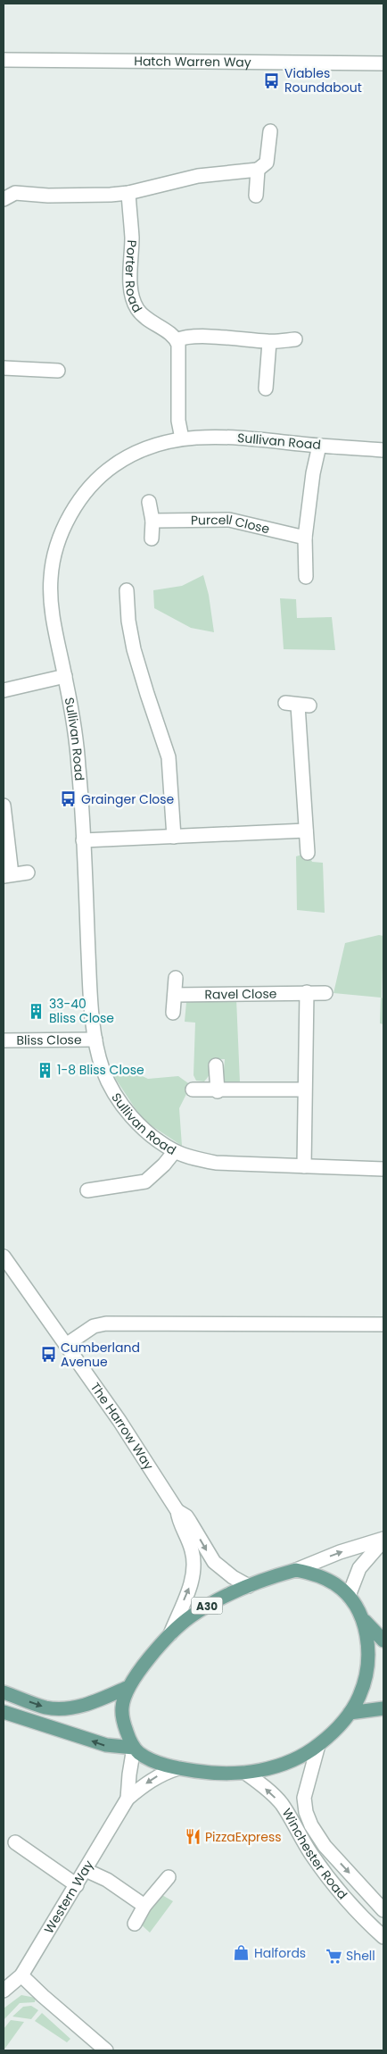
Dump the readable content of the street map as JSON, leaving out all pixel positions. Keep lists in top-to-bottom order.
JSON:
{
  "streets": {
    "main road": ["A30"],
    "street": [
      "Hatch Warren Way",
      "Porter Road",
      "Sullivan Road",
      "Purcell Close",
      "Ravel Close",
      "Bliss Close",
      "The Harrow Way",
      "Winchester Road",
      "Western Way"
    ]
  },
  "crossings": [
    ["Sullivan Road", "Bliss Close"],
    ["The Harrow Way", "A30"],
    ["A30", "Western Way"]
  ],
  "places": {
    "bus stop": ["Viables Roundabout", "Grainger Close", "Cumberland Avenue"],
    "building": ["33-40 Bliss Close", "1-8 Bliss Close"],
    "restaurant": ["PizzaExpress"],
    "shop": ["Halfords"],
    "supermarket": ["Shell"]
  }
}
